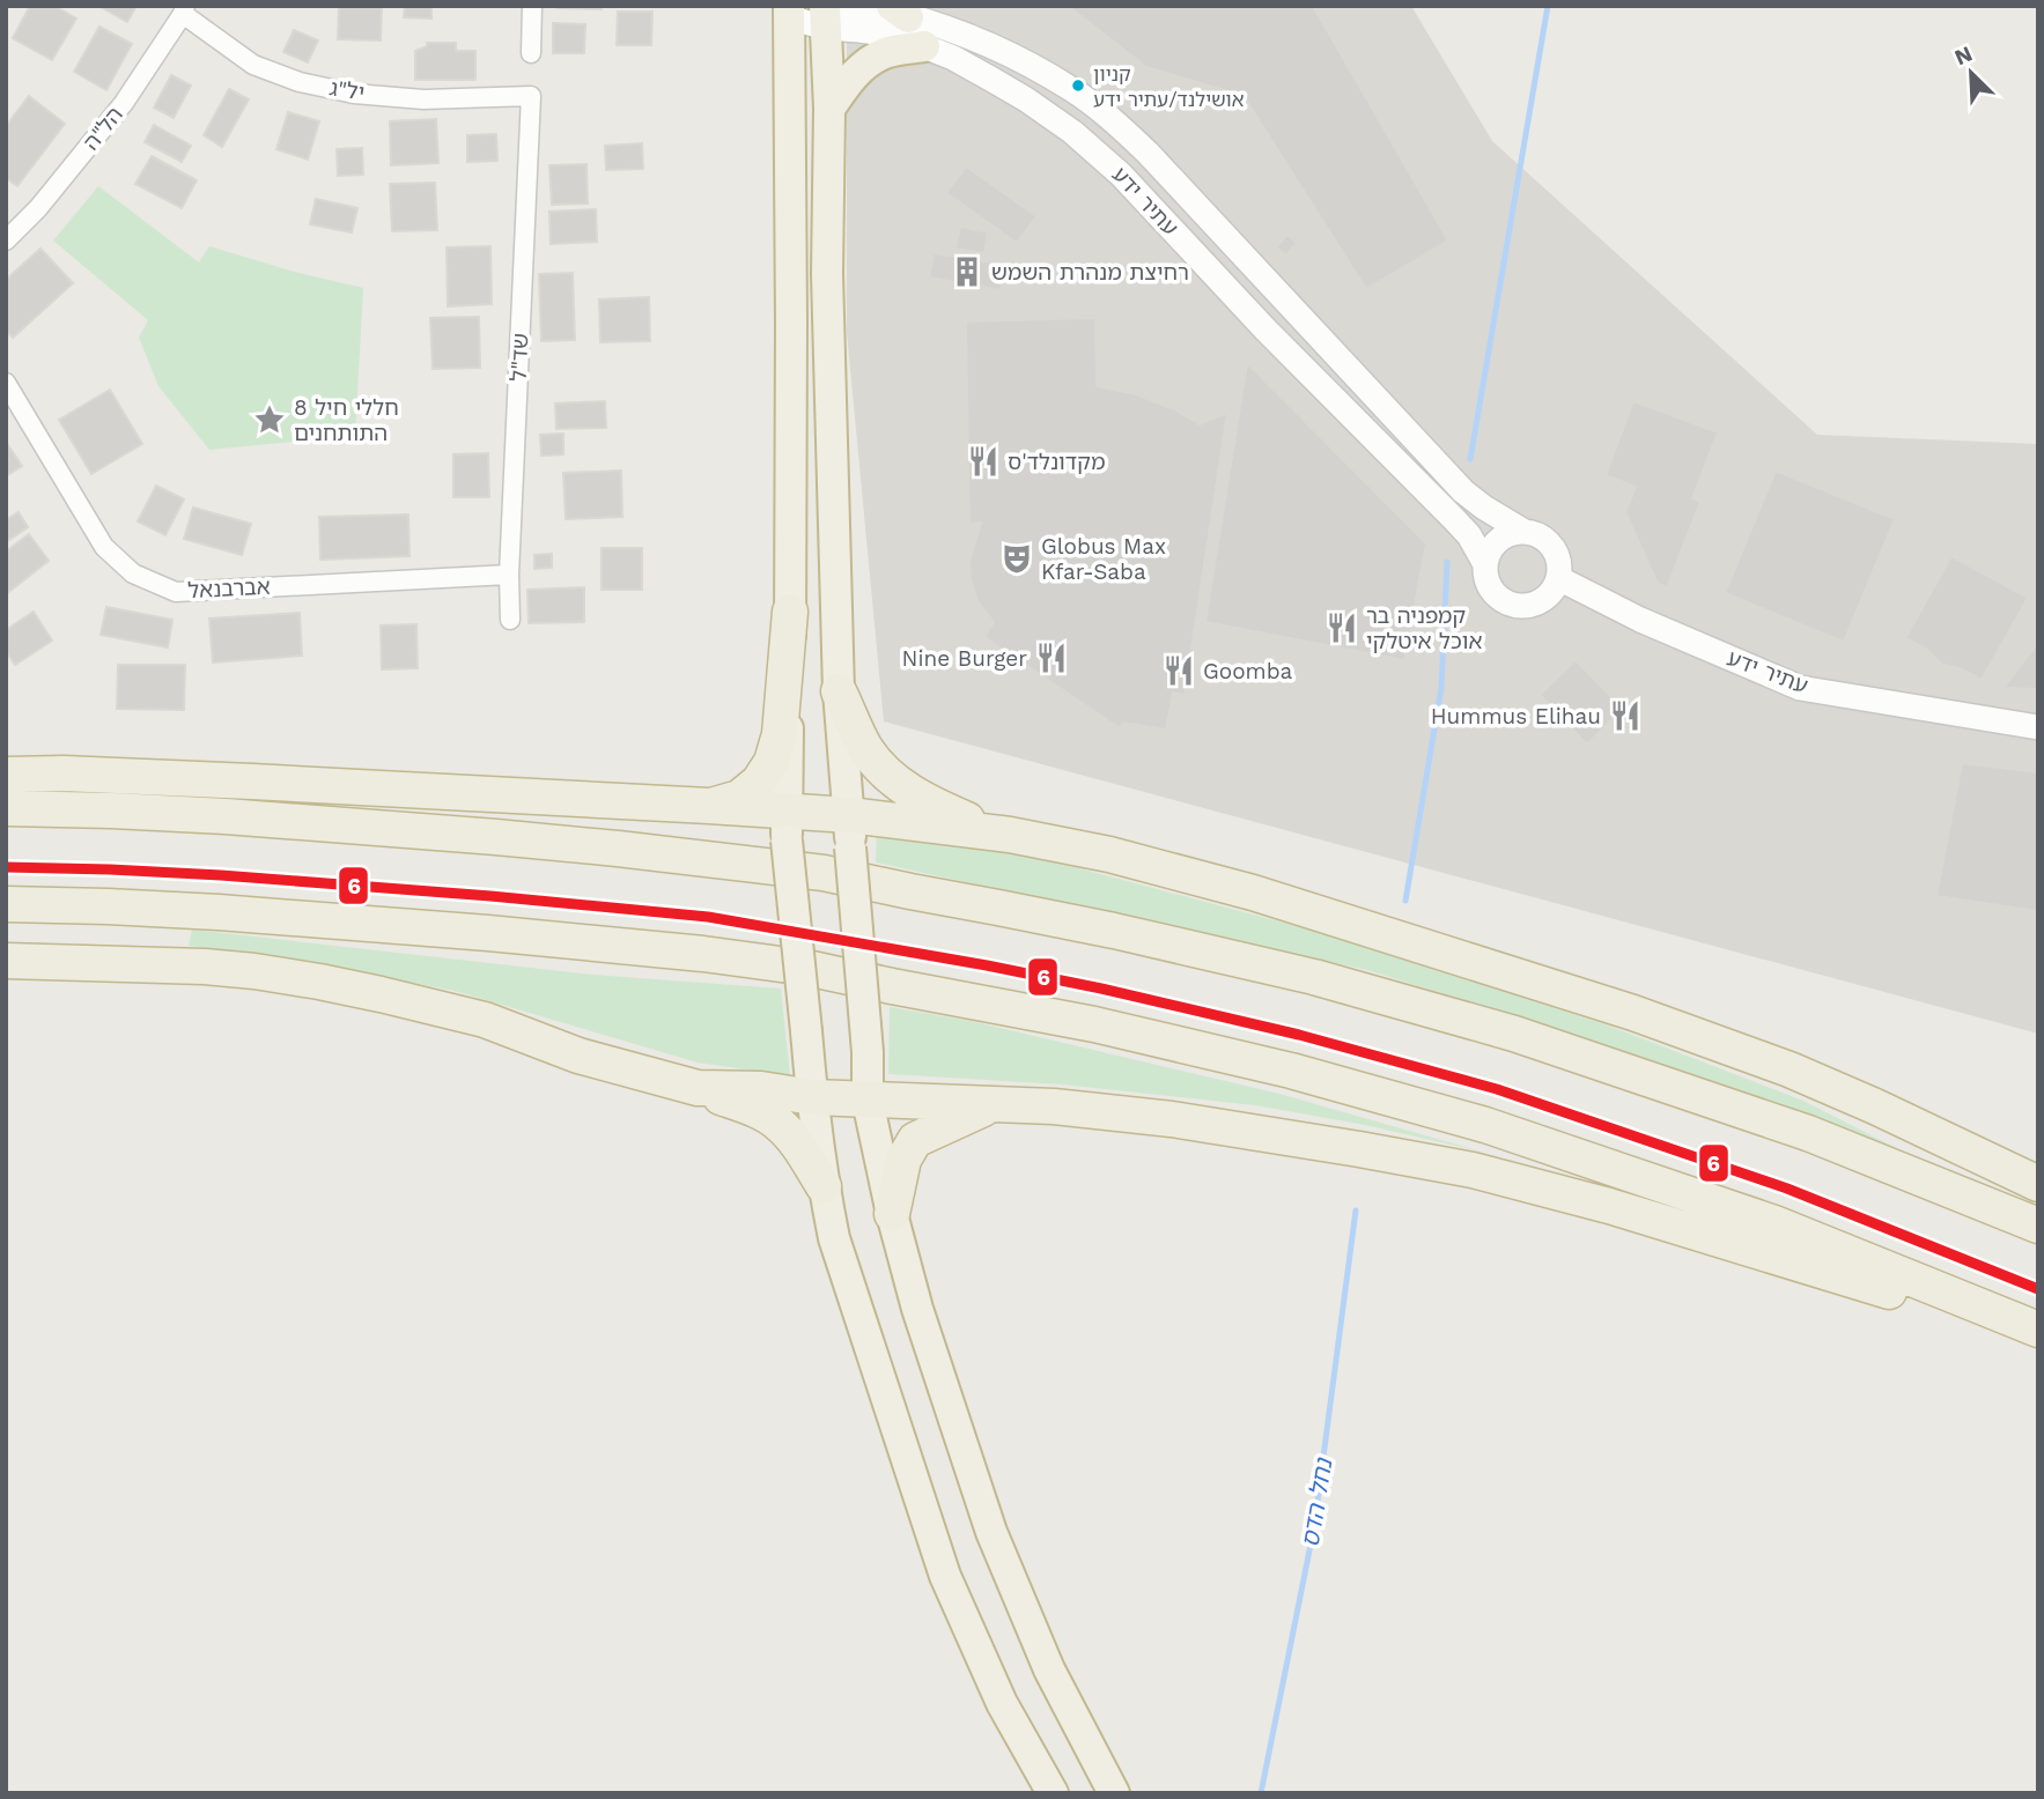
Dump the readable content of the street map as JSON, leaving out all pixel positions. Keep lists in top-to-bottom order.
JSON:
{
  "streets": {
    "street": [
      "יל\"ג",
      "הל\"ה",
      "עתיר ידע",
      "שד\"ל",
      "אברבנאל"
    ]
  },
  "crossings": [
    ["יל\"ג", "הל\"ה"],
    ["יל\"ג", "שד\"ל"],
    ["שד\"ל", "אברבנאל"]
  ],
  "water": ["נחל הדס"],
  "places": {
    "other": ["קניון אושילנד/עתיר ידע"],
    "building": ["רחיצת מנהרת השמש"],
    "place": ["8 חללי חיל התותחנים"],
    "restaurant": [
      "מקדונלד'ס",
      "קמפניה בר אוכל איטלקי",
      "Nine Burger",
      "Goomba",
      "Hummus Elihau"
    ],
    "theatre": ["Globus Max Kfar-Saba"]
  },
  "lines": ["transit line 6"],
  "north": "top left"
}
